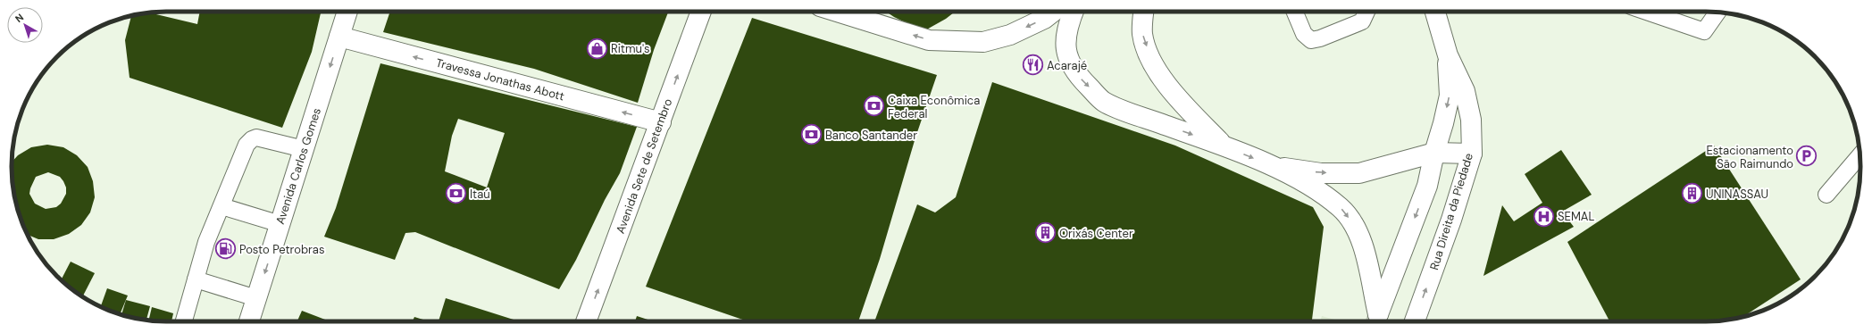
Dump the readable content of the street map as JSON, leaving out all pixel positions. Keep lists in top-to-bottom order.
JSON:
{
  "streets": {
    "street": [
      "Travessa Jonathas Abott",
      "Avenida Carlos Gomes",
      "Avenida Sete de Setembro",
      "Rua Direita da Piedade"
    ]
  },
  "crossings": [
    ["Travessa Jonathas Abott", "Avenida Carlos Gomes"],
    ["Travessa Jonathas Abott", "Avenida Sete de Setembro"]
  ],
  "one_way": ["Travessa Jonathas Abott", "Avenida Carlos Gomes", "Avenida Sete de Setembro"],
  "places": {
    "shop": ["Ritmu's"],
    "restaurant": ["Acarajé"],
    "bank": ["Caixa Econômica Federal", "Banco Santander", "Itaú"],
    "parking": ["Estacionamento São Raimundo"],
    "building": ["UNINASSAU", "Orixás Center"],
    "hospital": ["SEMAL"],
    "fuel station": ["Posto Petrobras"]
  },
  "north": "top left"
}
